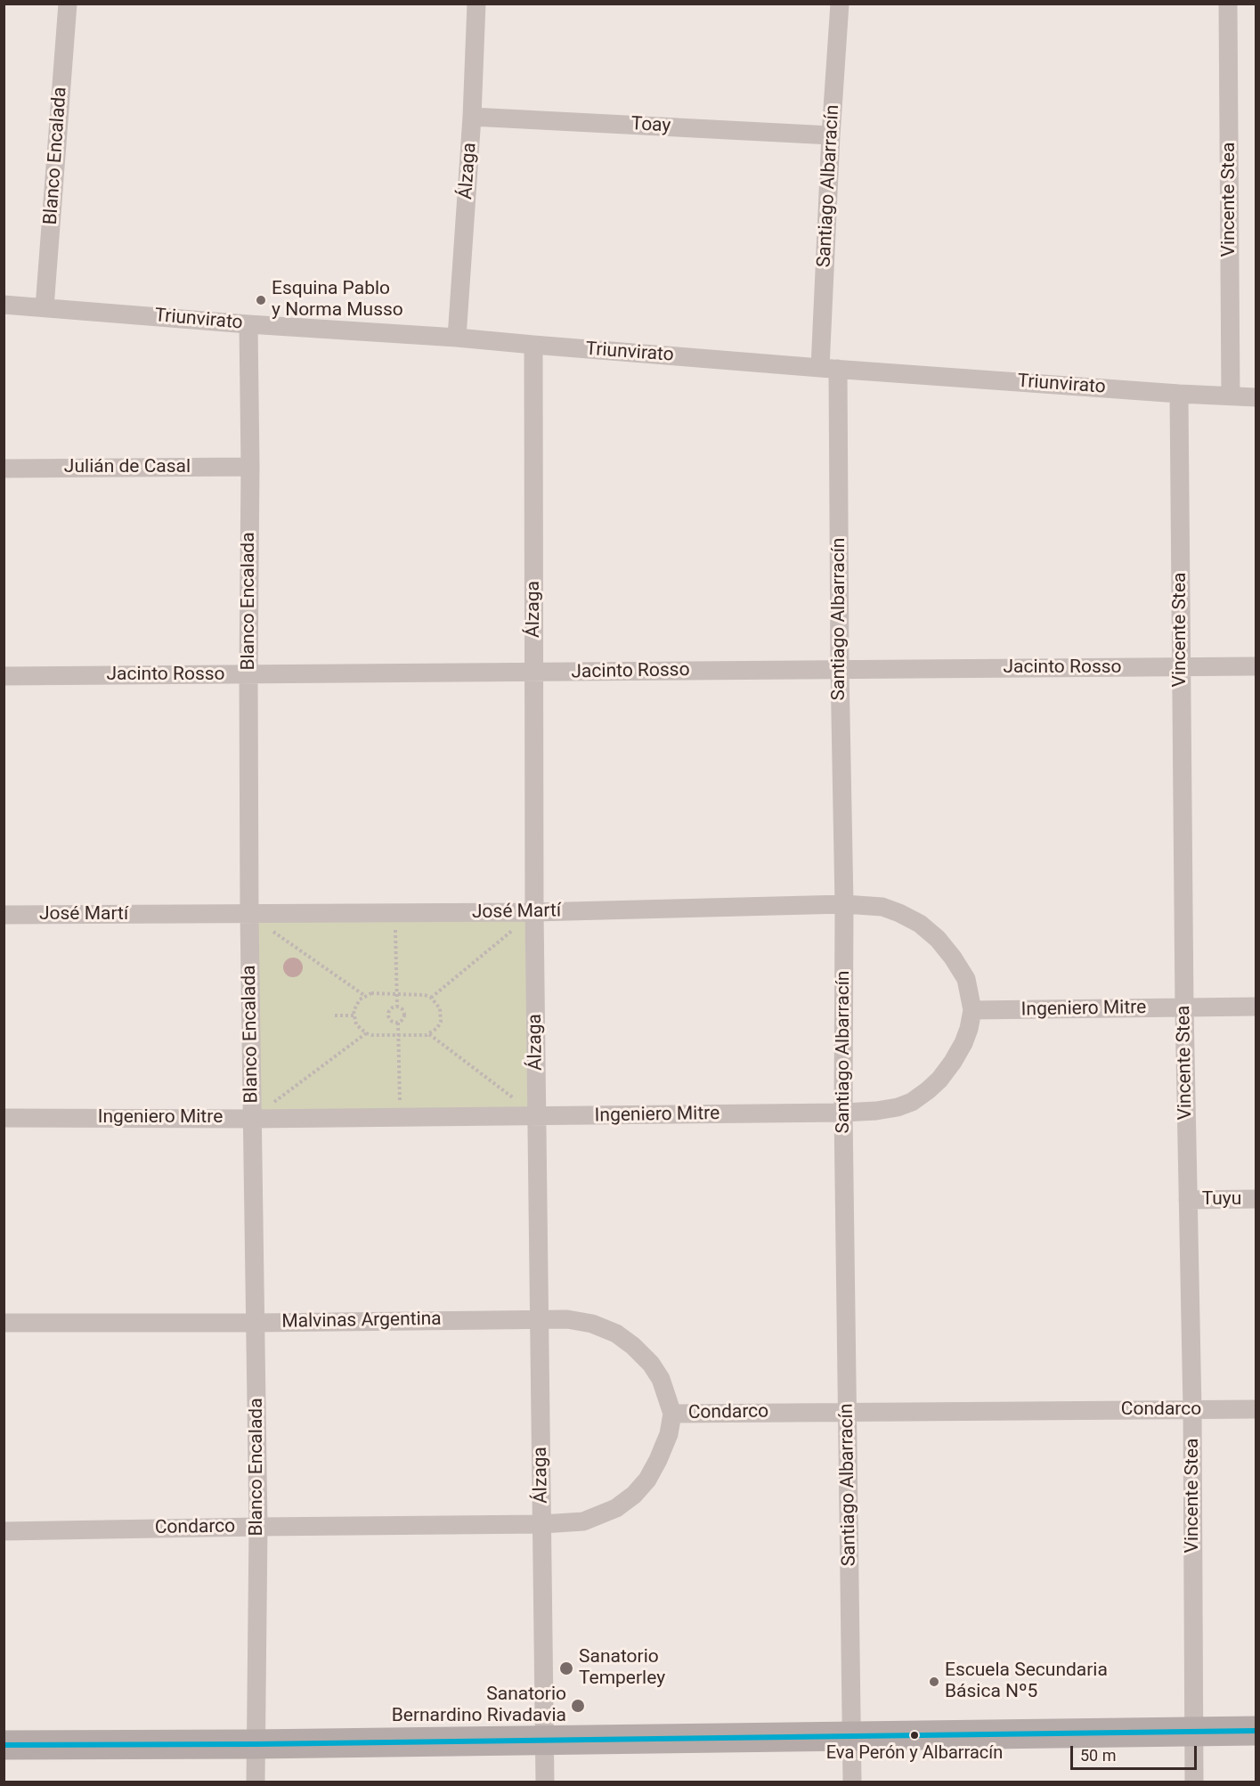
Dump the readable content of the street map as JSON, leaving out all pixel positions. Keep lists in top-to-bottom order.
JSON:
{
  "streets": {
    "street": [
      "Toay",
      "Blanco Encalada",
      "Álzaga",
      "Santiago Albarracín",
      "Vincente Stea",
      "Triunvirato",
      "Julián de Casal",
      "Jacinto Rosso",
      "José Martí",
      "Ingeniero Mitre",
      "Tuyu",
      "Malvinas Argentina",
      "Condarco"
    ]
  },
  "crossings": [
    ["Toay", "Álzaga"],
    ["Toay", "Santiago Albarracín"],
    ["Blanco Encalada", "Triunvirato"],
    ["Blanco Encalada", "Julián de Casal"],
    ["Blanco Encalada", "Jacinto Rosso"],
    ["Blanco Encalada", "José Martí"],
    ["Blanco Encalada", "Ingeniero Mitre"],
    ["Blanco Encalada", "Malvinas Argentina"],
    ["Blanco Encalada", "Condarco"],
    ["Álzaga", "Triunvirato"],
    ["Álzaga", "Jacinto Rosso"],
    ["Álzaga", "José Martí"],
    ["Álzaga", "Ingeniero Mitre"],
    ["Álzaga", "Malvinas Argentina"],
    ["Álzaga", "Condarco"],
    ["Santiago Albarracín", "Triunvirato"],
    ["Santiago Albarracín", "Jacinto Rosso"],
    ["Santiago Albarracín", "José Martí"],
    ["Santiago Albarracín", "Ingeniero Mitre"],
    ["Santiago Albarracín", "Condarco"],
    ["Vincente Stea", "Triunvirato"],
    ["Vincente Stea", "Jacinto Rosso"],
    ["Vincente Stea", "Ingeniero Mitre"],
    ["Vincente Stea", "Tuyu"],
    ["Vincente Stea", "Condarco"],
    ["José Martí", "Ingeniero Mitre"],
    ["Malvinas Argentina", "Condarco"]
  ],
  "places": [
    "Esquina Pablo y Norma Musso",
    "Sanatorio Temperley",
    "Escuela Secundaria Básica Nº5",
    "Sanatorio Bernardino Rivadavia",
    "Eva Perón y Albarracín"
  ],
  "scale_bar": "50 m"
}
